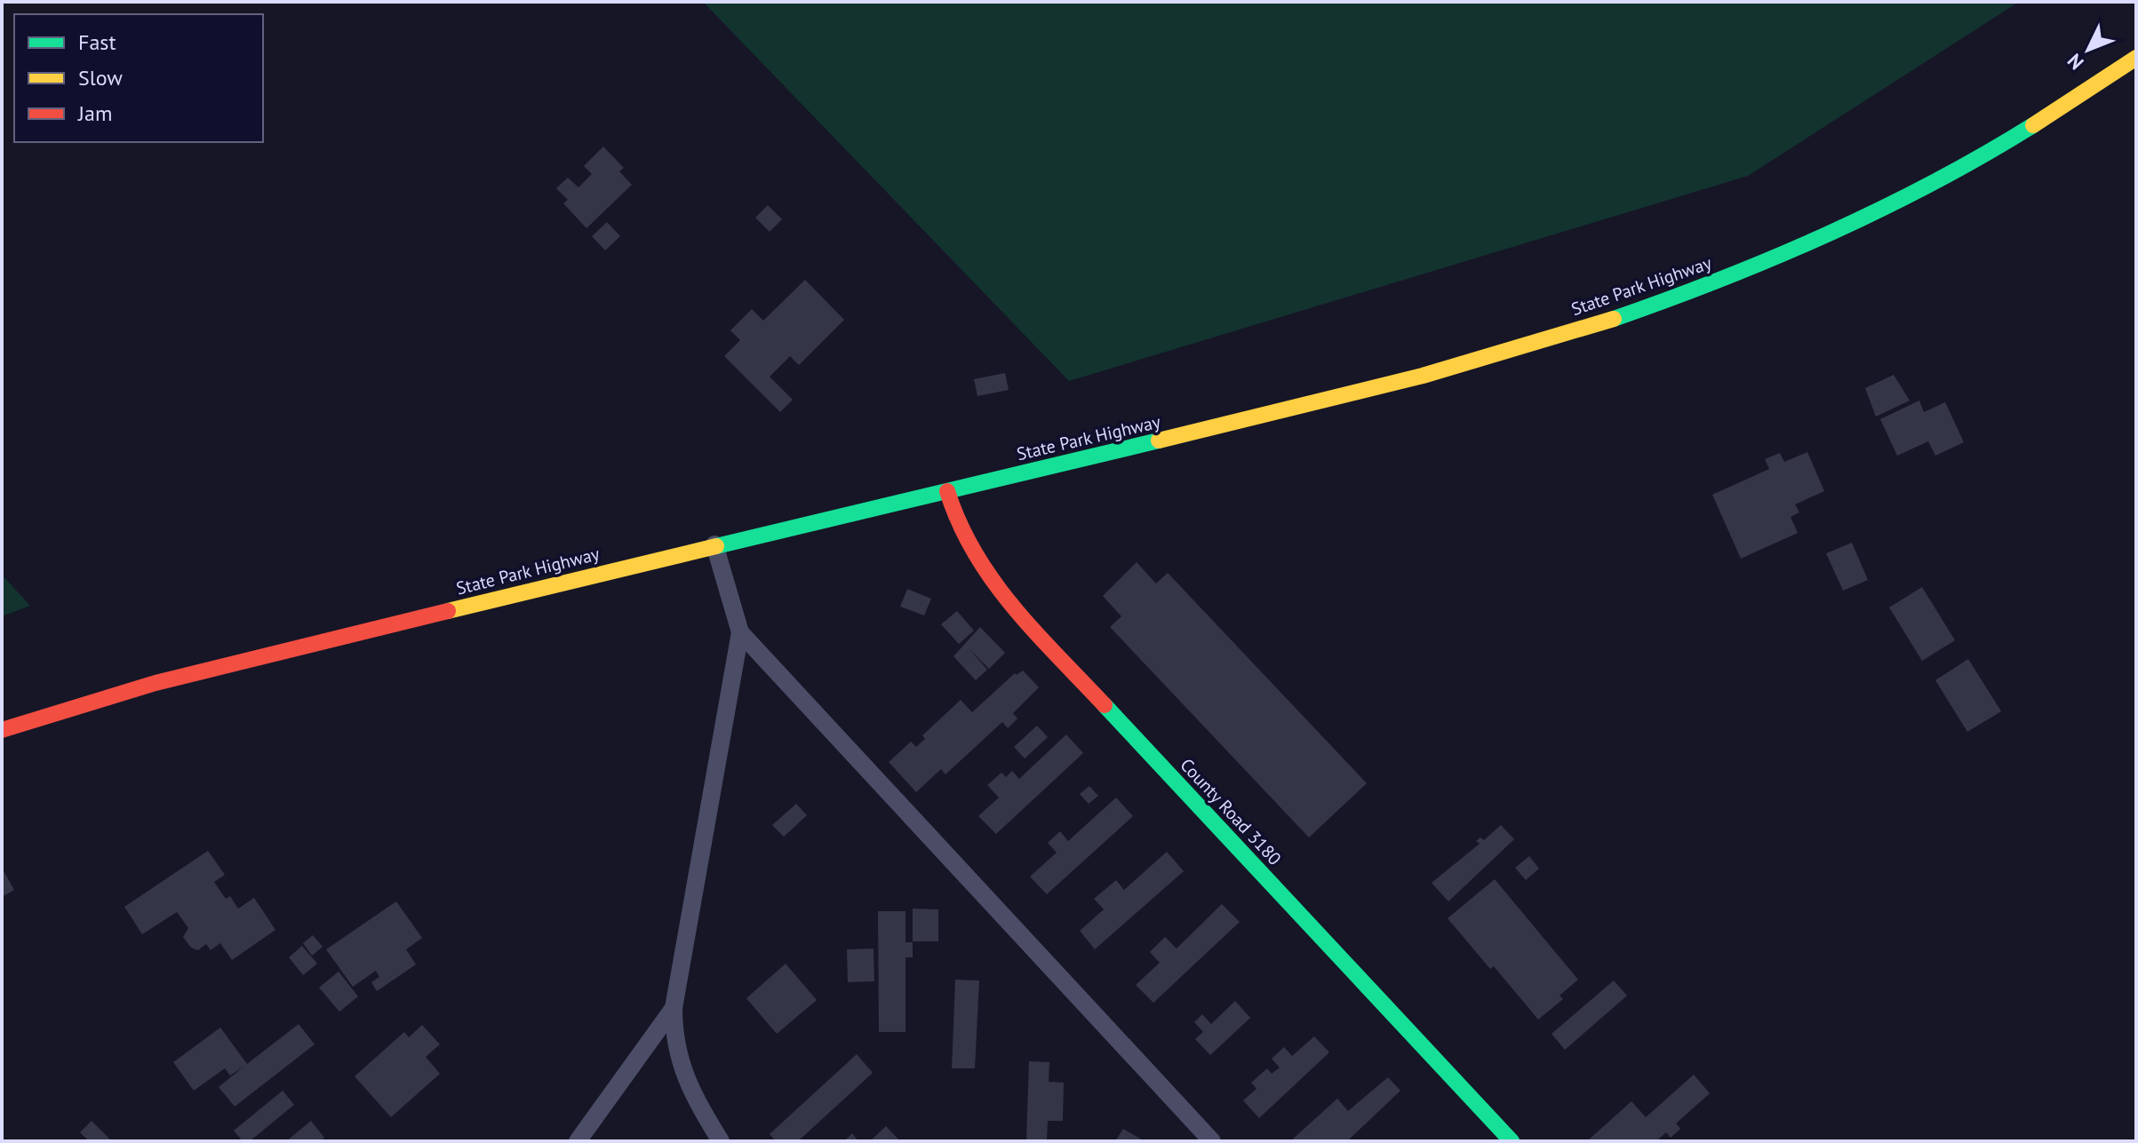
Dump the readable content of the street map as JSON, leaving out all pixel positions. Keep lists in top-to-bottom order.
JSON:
{
  "streets": {
    "main road": ["State Park Highway", "County Road 3180"]
  },
  "crossings": [
    ["State Park Highway", "County Road 3180"]
  ],
  "legend": ["Fast", "Slow", "Jam"],
  "north": "bottom left"
}
